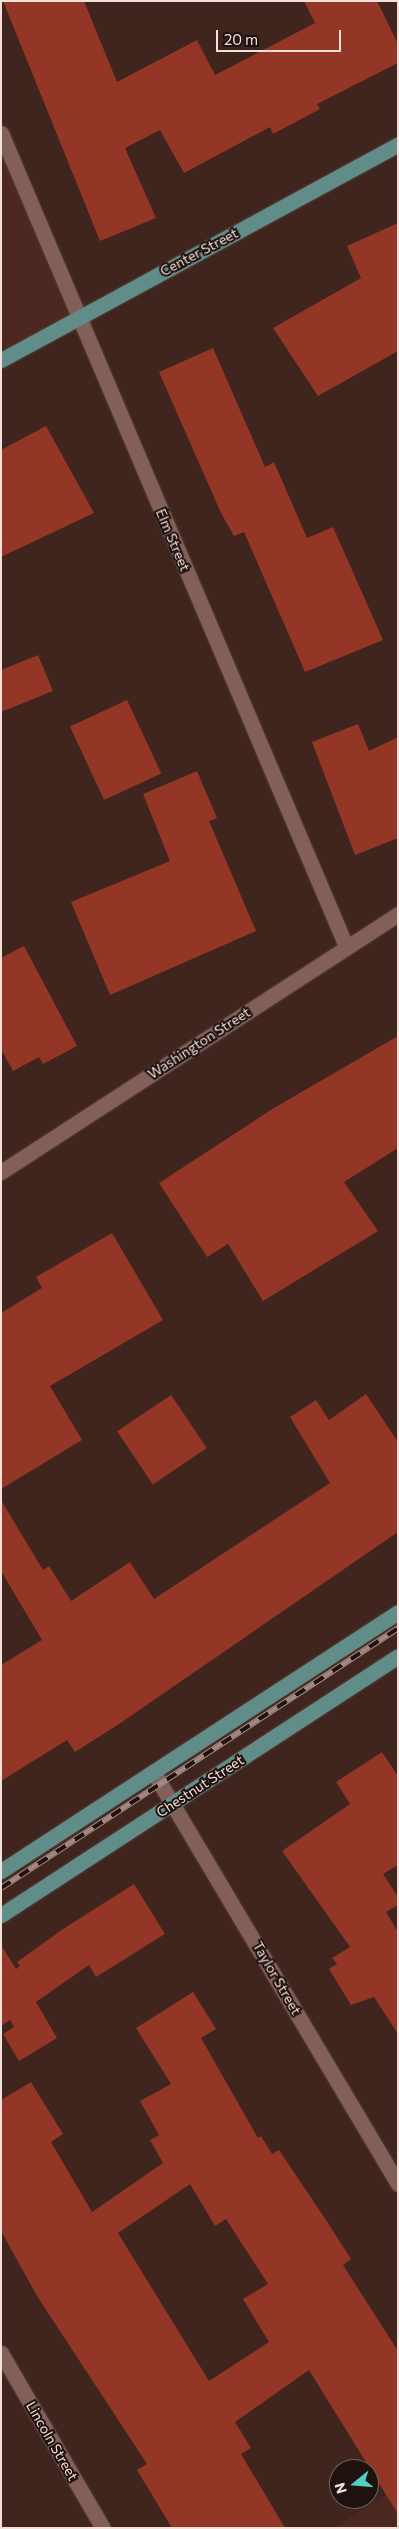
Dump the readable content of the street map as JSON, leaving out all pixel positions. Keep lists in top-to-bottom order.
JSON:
{
  "streets": {
    "main road": ["Center Street", "Chestnut Street"],
    "street": [
      "Elm Street",
      "Washington Street",
      "Taylor Street",
      "Lincoln Street"
    ]
  },
  "crossings": [
    ["Center Street", "Elm Street"],
    ["Elm Street", "Washington Street"],
    ["Chestnut Street", "Taylor Street"]
  ],
  "scale_bar": "20 m",
  "north": "left"
}
